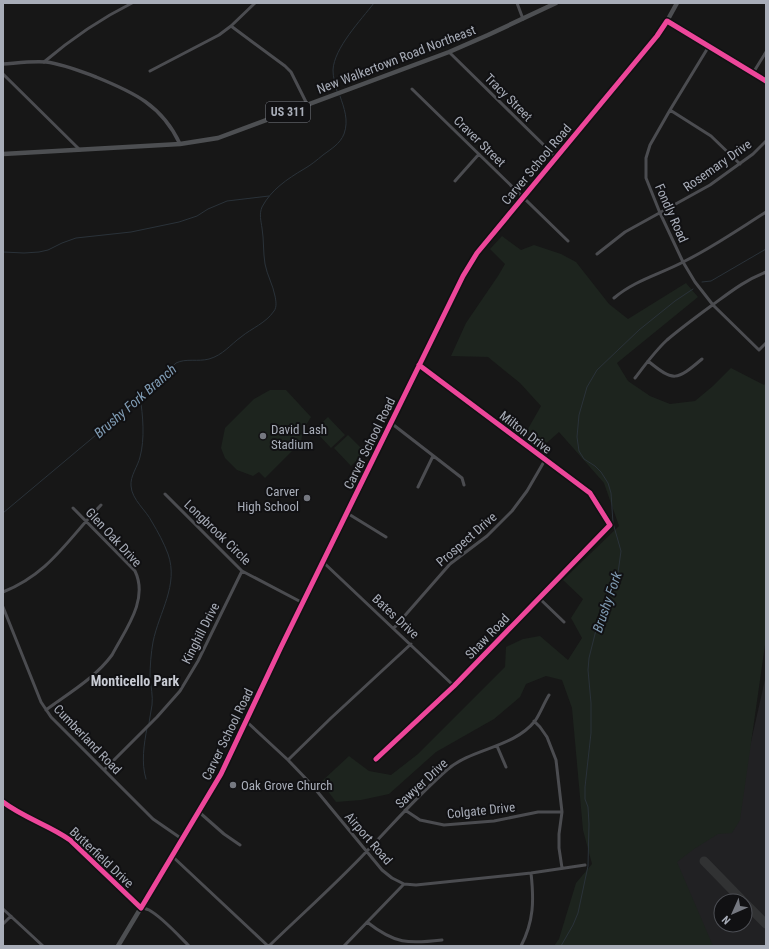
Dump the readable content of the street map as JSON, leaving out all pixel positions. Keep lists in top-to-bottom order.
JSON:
{
  "streets": {
    "main road": ["New Walkertown Road Northeast", "US 311", "Carver School Road"],
    "street": [
      "Tracy Street",
      "Craver Street",
      "Rosemary Drive",
      "Fondly Road",
      "Milton Drive",
      "Longbrook Circle",
      "Glen Oak Drive",
      "Prospect Drive",
      "Bates Drive",
      "Kinghill Drive",
      "Shaw Road",
      "Cumberland Road",
      "Sawyer Drive",
      "Colgate Drive",
      "Airport Road",
      "Butterfield Drive"
    ]
  },
  "crossings": [
    ["New Walkertown Road Northeast", "Tracy Street"],
    ["Tracy Street", "Carver School Road"],
    ["Craver Street", "Carver School Road"],
    ["Carver School Road", "Milton Drive"],
    ["Carver School Road", "Longbrook Circle"],
    ["Carver School Road", "Bates Drive"],
    ["Carver School Road", "Cumberland Road"],
    ["Carver School Road", "Airport Road"],
    ["Carver School Road", "Butterfield Drive"],
    ["Rosemary Drive", "Fondly Road"],
    ["Milton Drive", "Prospect Drive"],
    ["Milton Drive", "Shaw Road"],
    ["Longbrook Circle", "Kinghill Drive"],
    ["Glen Oak Drive", "Cumberland Road"],
    ["Prospect Drive", "Bates Drive"],
    ["Bates Drive", "Shaw Road"],
    ["Kinghill Drive", "Cumberland Road"],
    ["Sawyer Drive", "Colgate Drive"],
    ["Sawyer Drive", "Airport Road"]
  ],
  "districts": ["Monticello Park"],
  "water": ["Brushy Fork Branch", "Brushy Fork"],
  "places": ["David Lash Stadium", "Carver High School", "Oak Grove Church"],
  "north": "bottom left"
}
